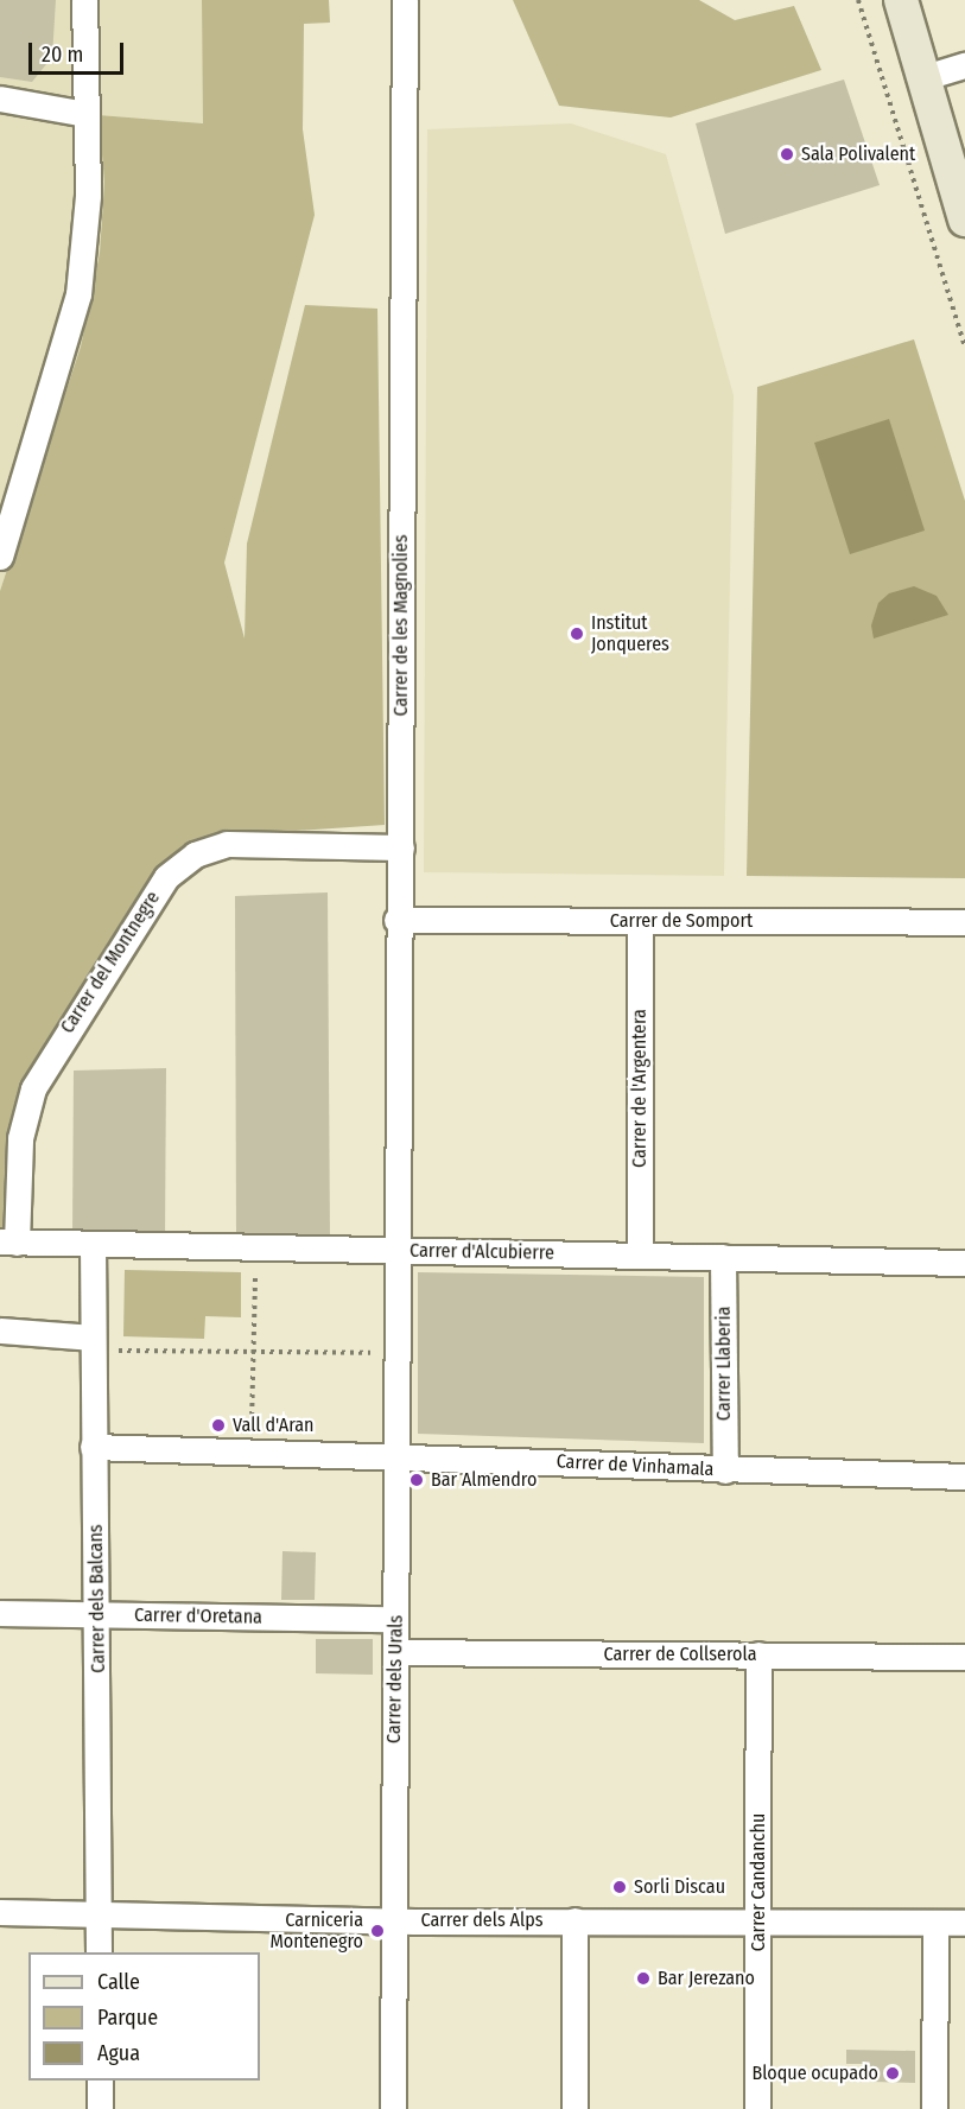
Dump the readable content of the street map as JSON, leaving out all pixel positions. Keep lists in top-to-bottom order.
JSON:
{
  "streets": {
    "street": [
      "Carrer de les Magnolies",
      "Carrer de Somport",
      "Carrer del Montnegre",
      "Carrer de l'Argentera",
      "Carrer d'Alcubierre",
      "Carrer Llaberia",
      "Carrer de Vinhamala",
      "Carrer dels Balcans",
      "Carrer d'Oretana",
      "Carrer de Collserola",
      "Carrer dels Urals",
      "Carrer Candanchu",
      "Carrer dels Alps"
    ]
  },
  "crossings": [
    ["Carrer de les Magnolies", "Carrer de Somport"],
    ["Carrer de les Magnolies", "Carrer del Montnegre"],
    ["Carrer de les Magnolies", "Carrer d'Alcubierre"],
    ["Carrer de les Magnolies", "Carrer dels Urals"],
    ["Carrer de Somport", "Carrer de l'Argentera"],
    ["Carrer del Montnegre", "Carrer d'Alcubierre"],
    ["Carrer de l'Argentera", "Carrer d'Alcubierre"],
    ["Carrer d'Alcubierre", "Carrer Llaberia"],
    ["Carrer d'Alcubierre", "Carrer dels Balcans"],
    ["Carrer d'Alcubierre", "Carrer dels Urals"],
    ["Carrer Llaberia", "Carrer de Vinhamala"],
    ["Carrer de Vinhamala", "Carrer dels Balcans"],
    ["Carrer de Vinhamala", "Carrer dels Urals"],
    ["Carrer dels Balcans", "Carrer d'Oretana"],
    ["Carrer dels Balcans", "Carrer dels Alps"],
    ["Carrer d'Oretana", "Carrer dels Urals"],
    ["Carrer de Collserola", "Carrer dels Urals"],
    ["Carrer de Collserola", "Carrer Candanchu"],
    ["Carrer dels Urals", "Carrer dels Alps"],
    ["Carrer Candanchu", "Carrer dels Alps"]
  ],
  "places": [
    "Sala Polivalent",
    "Institut Jonqueres",
    "Vall d'Aran",
    "Bar Almendro",
    "Sorli Discau",
    "Carniceria Montenegro",
    "Bar Jerezano",
    "Bloque ocupado"
  ],
  "legend": ["Calle", "Parque", "Agua"],
  "scale_bar": "20 m"
}
